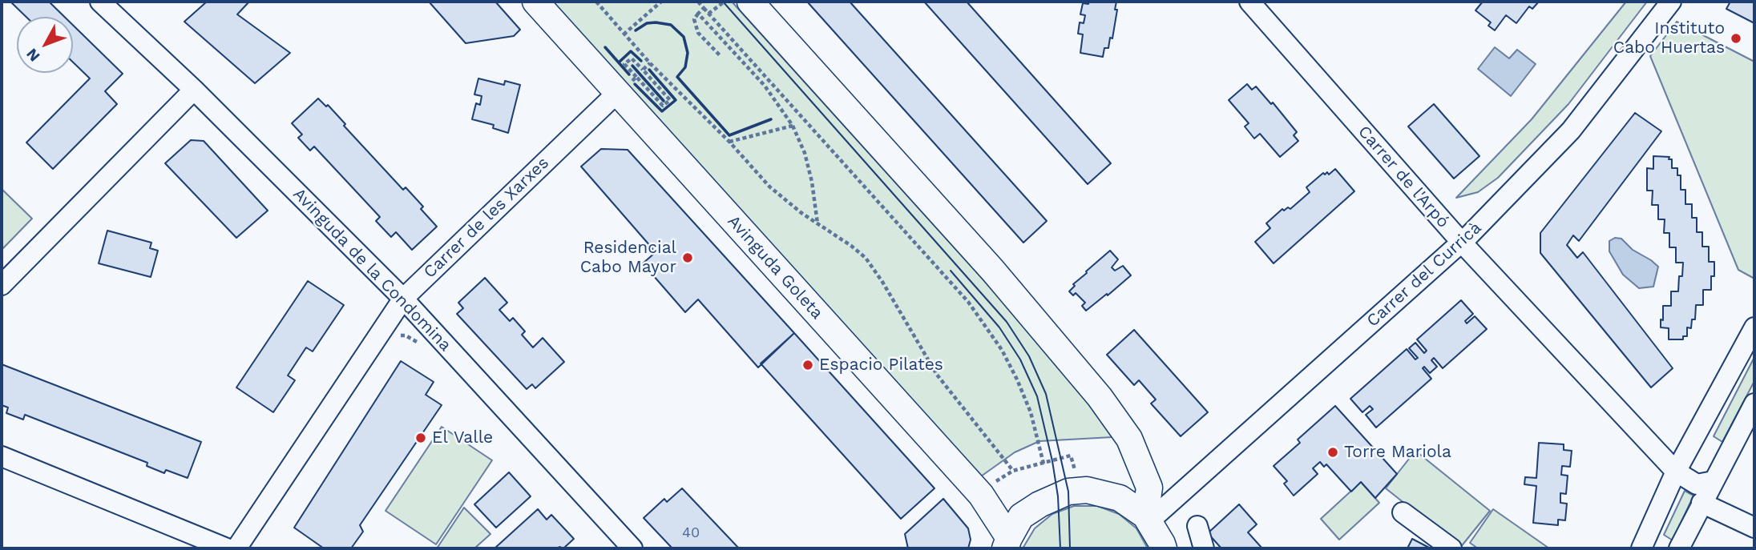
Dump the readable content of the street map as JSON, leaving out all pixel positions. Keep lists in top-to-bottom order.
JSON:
{
  "streets": {
    "main road": ["Avinguda Goleta"],
    "street": [
      "Carrer de l'Arpó",
      "Carrer de les Xarxes",
      "Avinguda de la Condomina",
      "Carrer del Curricà"
    ]
  },
  "crossings": [
    ["Carrer de l'Arpó", "Carrer del Curricà"],
    ["Carrer de les Xarxes", "Avinguda Goleta"],
    ["Carrer de les Xarxes", "Avinguda de la Condomina"]
  ],
  "places": [
    "Instituto Cabo Huertas",
    "Residencial Cabo Mayor",
    "Espacio Pilates",
    "El Valle",
    "Torre Mariola"
  ],
  "house_numbers": ["40"],
  "north": "bottom left"
}
